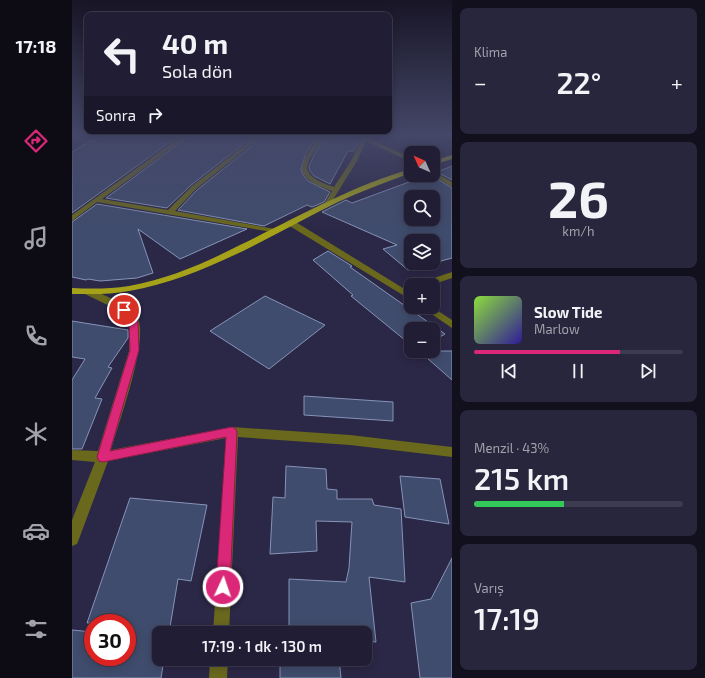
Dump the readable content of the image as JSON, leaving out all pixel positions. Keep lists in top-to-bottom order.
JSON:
{
  "north": "top left",
  "page": {
    "tabs": "17:18",
    "tile": [
      "Klima",
      ["26", "km/h"],
      ["Menzil · 43%", "215 km"],
      ["Varış", "17:19"]
    ],
    "turn": ["40 m", "Sola dön"],
    "heat": ["−", "22°", "+"],
    "then": "Sonra",
    "map_buttons": ["+", "−"],
    "song": ["Slow Tide", "Marlow"],
    "limit": "30",
    "trip": "17:19 · 1 dk · 130 m"
  }
}
